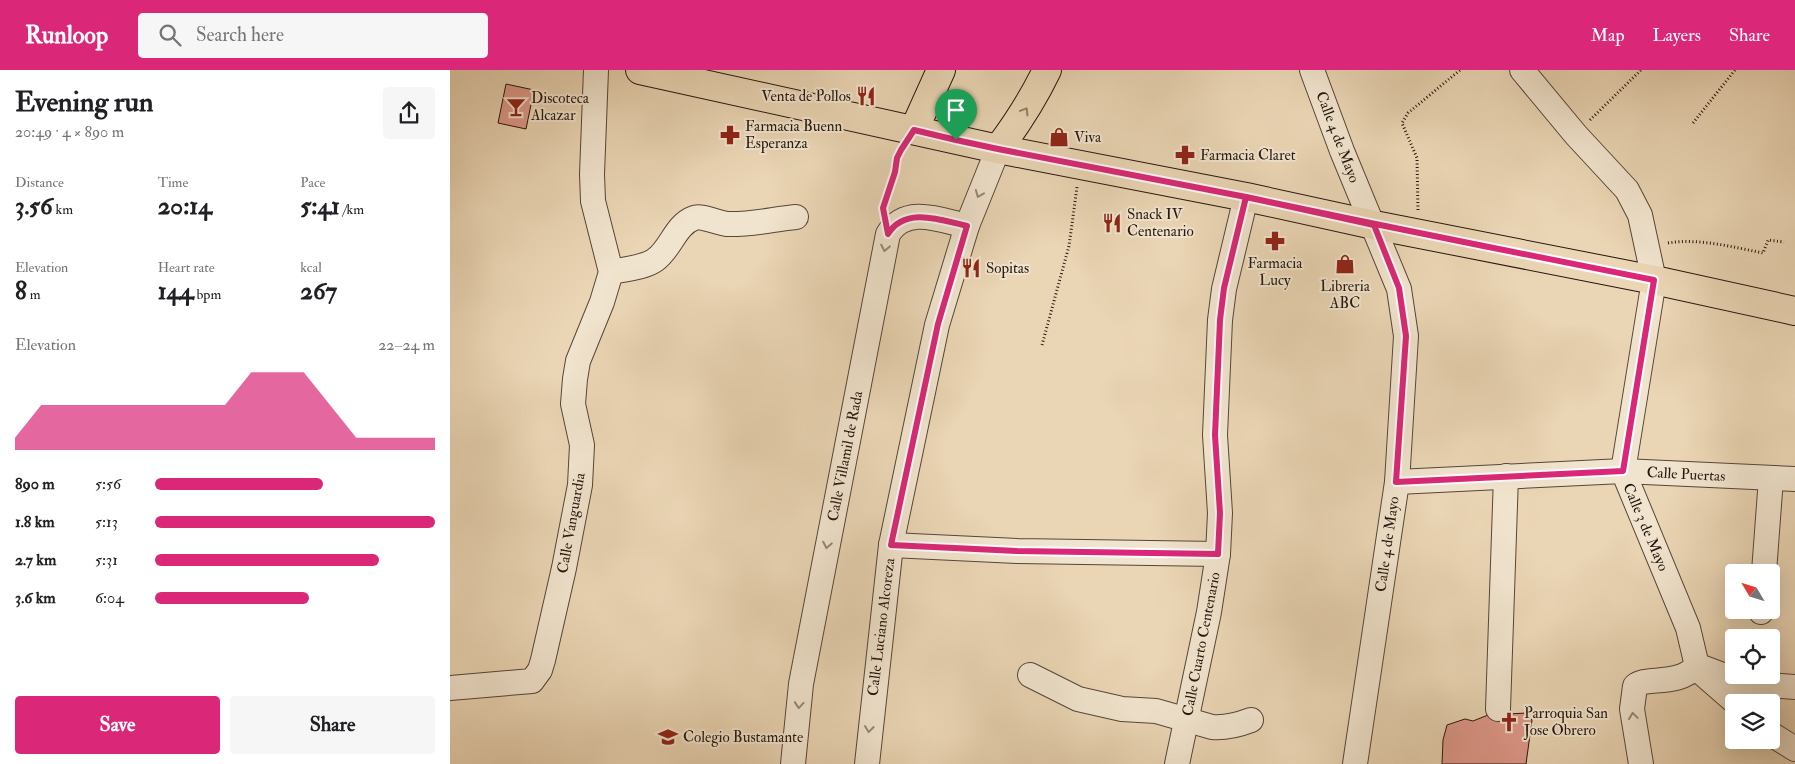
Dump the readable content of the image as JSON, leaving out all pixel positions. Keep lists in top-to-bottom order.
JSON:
{
  "streets": {
    "main road": ["Calle Luciano Alcoreza"],
    "street": [
      "Calle 4 de Mayo",
      "Calle Villamil de Rada",
      "Calle Puertas",
      "Calle Vanguardia",
      "Calle 3 de Mayo",
      "Calle Cuarto Centenario"
    ]
  },
  "crossings": [
    ["Calle 4 de Mayo", "Calle Puertas"],
    ["Calle Puertas", "Calle 3 de Mayo"]
  ],
  "one_way": ["Calle Villamil de Rada"],
  "places": {
    "restaurant": ["Venta de Pollos", "Snack IV Centenario", "Sopitas"],
    "bar": ["Discoteca Alcazar"],
    "pharmacy": ["Farmacia Buenn Esperanza", "Farmacia Claret", "Farmacia Lucy"],
    "shop": ["Viva", "Libreria ABC"],
    "church": ["Parroquia San Jose Obrero"],
    "school or university": ["Colegio Bustamante"]
  },
  "north": "top left",
  "page": {
    "header": "Runloop",
    "search": "Search here",
    "nav": ["Map", "Layers", "Share"],
    "heading": ["Evening run", "20:49 · 4 × 890 m"],
    "stats": [
      ["Distance", "3.56 km"],
      ["Time", "20:14"],
      ["Pace", "5:41 /km"],
      ["Elevation", "8 m"],
      ["Heart rate", "144 bpm"],
      ["kcal", "267"]
    ],
    "chart": ["Elevation", "22–24 m"],
    "list": [
      {
        "name": "890 m",
        "note": "5:56"
      },
      {
        "name": "1.8 km",
        "note": "5:13"
      },
      {
        "name": "2.7 km",
        "note": "5:31"
      },
      {
        "name": "3.6 km",
        "note": "6:04"
      }
    ],
    "buttons": ["Save", "Share"]
  }
}
